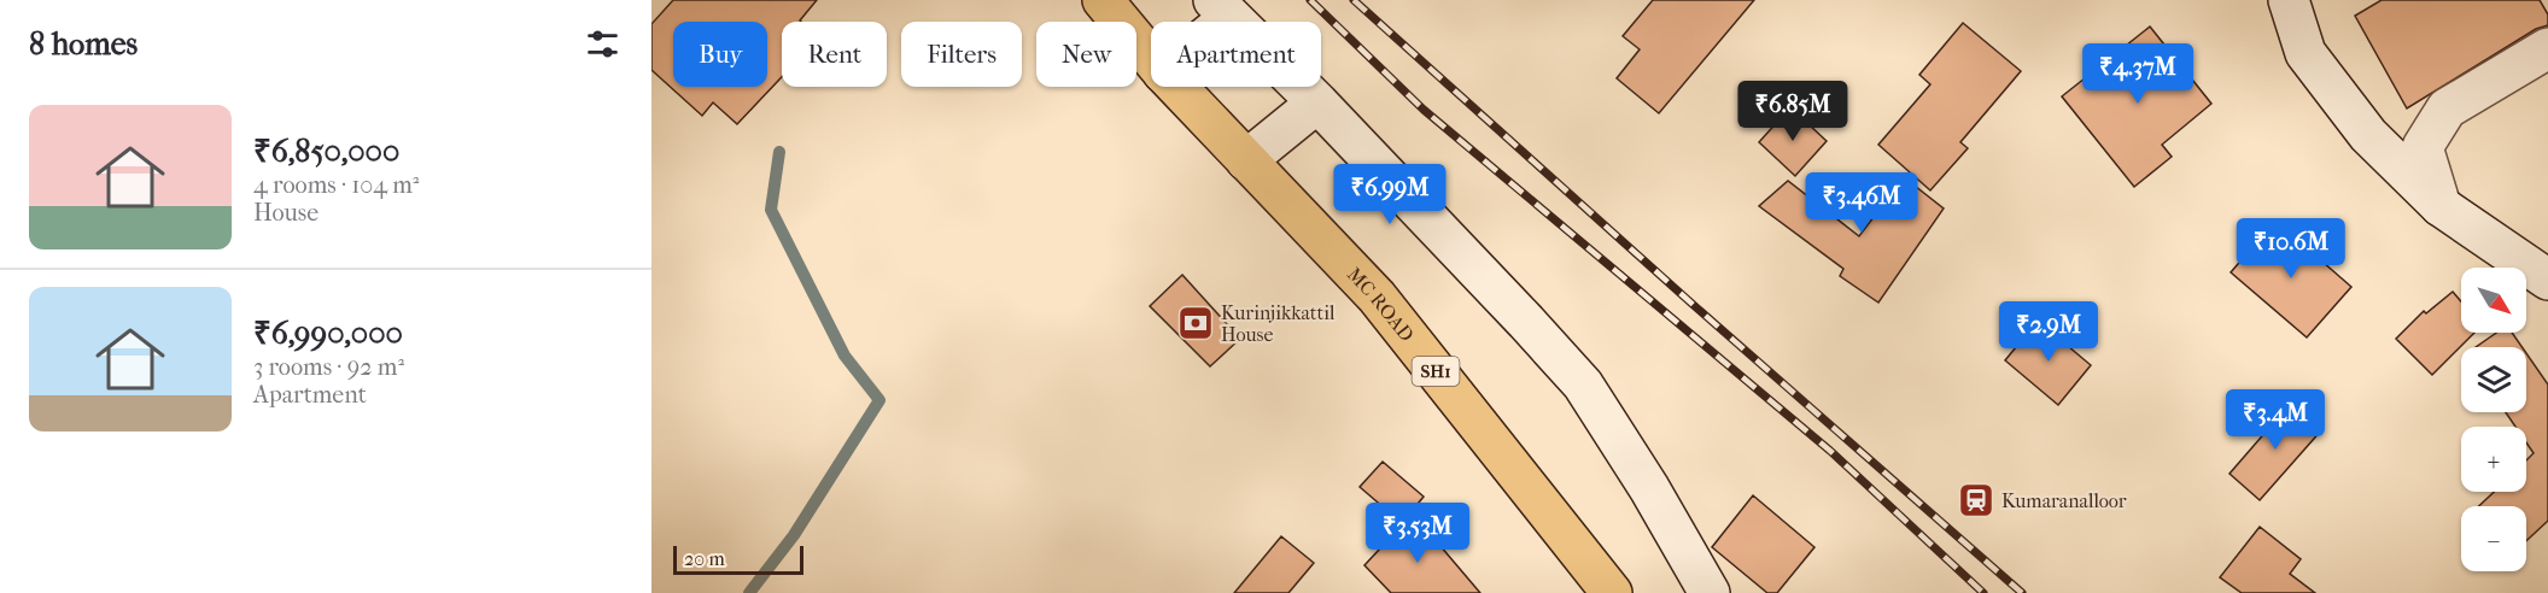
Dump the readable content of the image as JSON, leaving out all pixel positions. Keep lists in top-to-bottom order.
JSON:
{
  "streets": {
    "main road": ["MC ROAD", "SH1"]
  },
  "places": {
    "bank": ["Kurinjikkattil House"],
    "station": ["Kumaranalloor"]
  },
  "scale_bar": "20 m",
  "north": "bottom right",
  "page": {
    "heading": "8 homes",
    "chip": [
      "Buy",
      "Rent",
      "Filters",
      "New",
      "Apartment"
    ],
    "price": [
      "₹4.37M",
      "₹6.85M",
      "₹6.99M",
      "₹3.46M",
      "₹10.6M",
      "₹2.9M",
      "₹3.4M",
      "₹3.53M"
    ],
    "list": [
      {
        "name": "₹6,850,000",
        "note": "4 rooms · 104 m² · House"
      },
      {
        "name": "₹6,990,000",
        "note": "3 rooms · 92 m² · Apartment"
      }
    ],
    "map_buttons": ["+", "−"],
    "scale": "20 m"
  }
}
